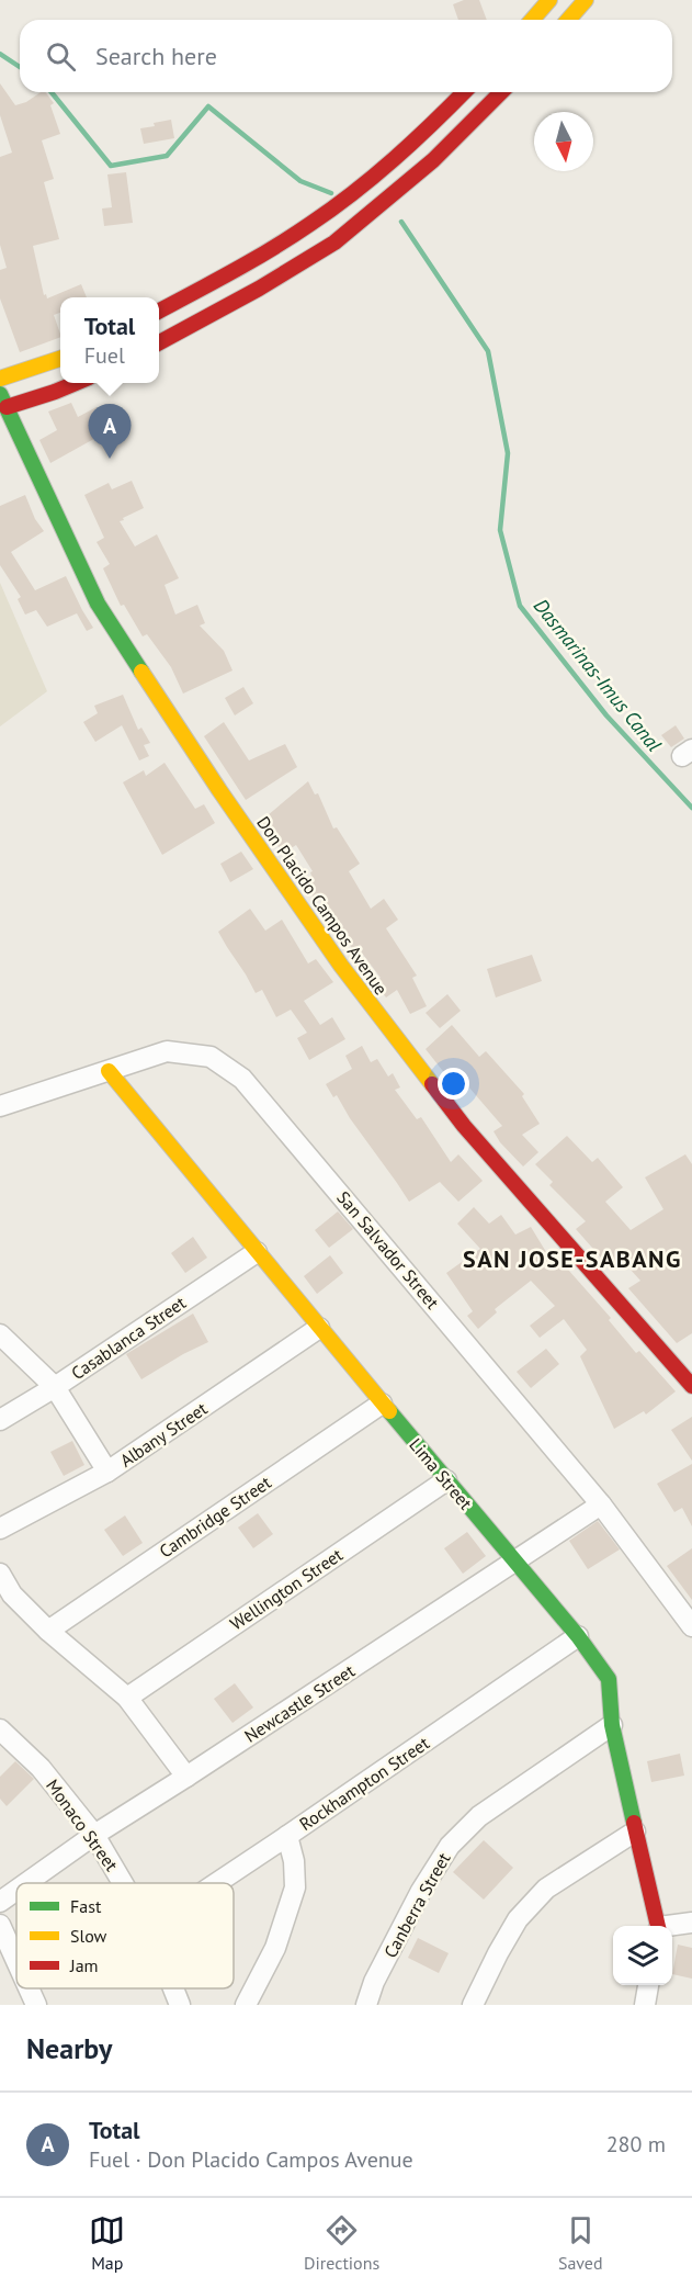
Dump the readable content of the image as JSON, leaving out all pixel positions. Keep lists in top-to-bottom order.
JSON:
{
  "streets": {
    "street": [
      "Don Placido Campos Avenue",
      "San Salvador Street",
      "Casablanca Street",
      "Albany Street",
      "Lima Street",
      "Cambridge Street",
      "Wellington Street",
      "Newcastle Street",
      "Rockhampton Street",
      "Monaco Street",
      "Canberra Street"
    ]
  },
  "crossings": [
    ["San Salvador Street", "Lima Street"],
    ["San Salvador Street", "Newcastle Street"],
    ["Casablanca Street", "Lima Street"],
    ["Albany Street", "Lima Street"],
    ["Lima Street", "Cambridge Street"],
    ["Lima Street", "Wellington Street"],
    ["Lima Street", "Newcastle Street"],
    ["Lima Street", "Rockhampton Street"],
    ["Lima Street", "Canberra Street"],
    ["Newcastle Street", "Monaco Street"]
  ],
  "districts": ["SAN JOSE-SABANG"],
  "water": ["Dasmarinas-Imus Canal"],
  "legend": ["Fast", "Slow", "Jam"],
  "north": "bottom",
  "page": {
    "search": "Search here",
    "popup": ["Total", "Fuel"],
    "pins": "A",
    "heading": "Nearby",
    "list": [
      {
        "mark": "A",
        "name": "Total",
        "note": "Fuel · Don Placido Campos Avenue",
        "value": "280 m"
      }
    ],
    "nav": ["Map", "Directions", "Saved"]
  }
}
